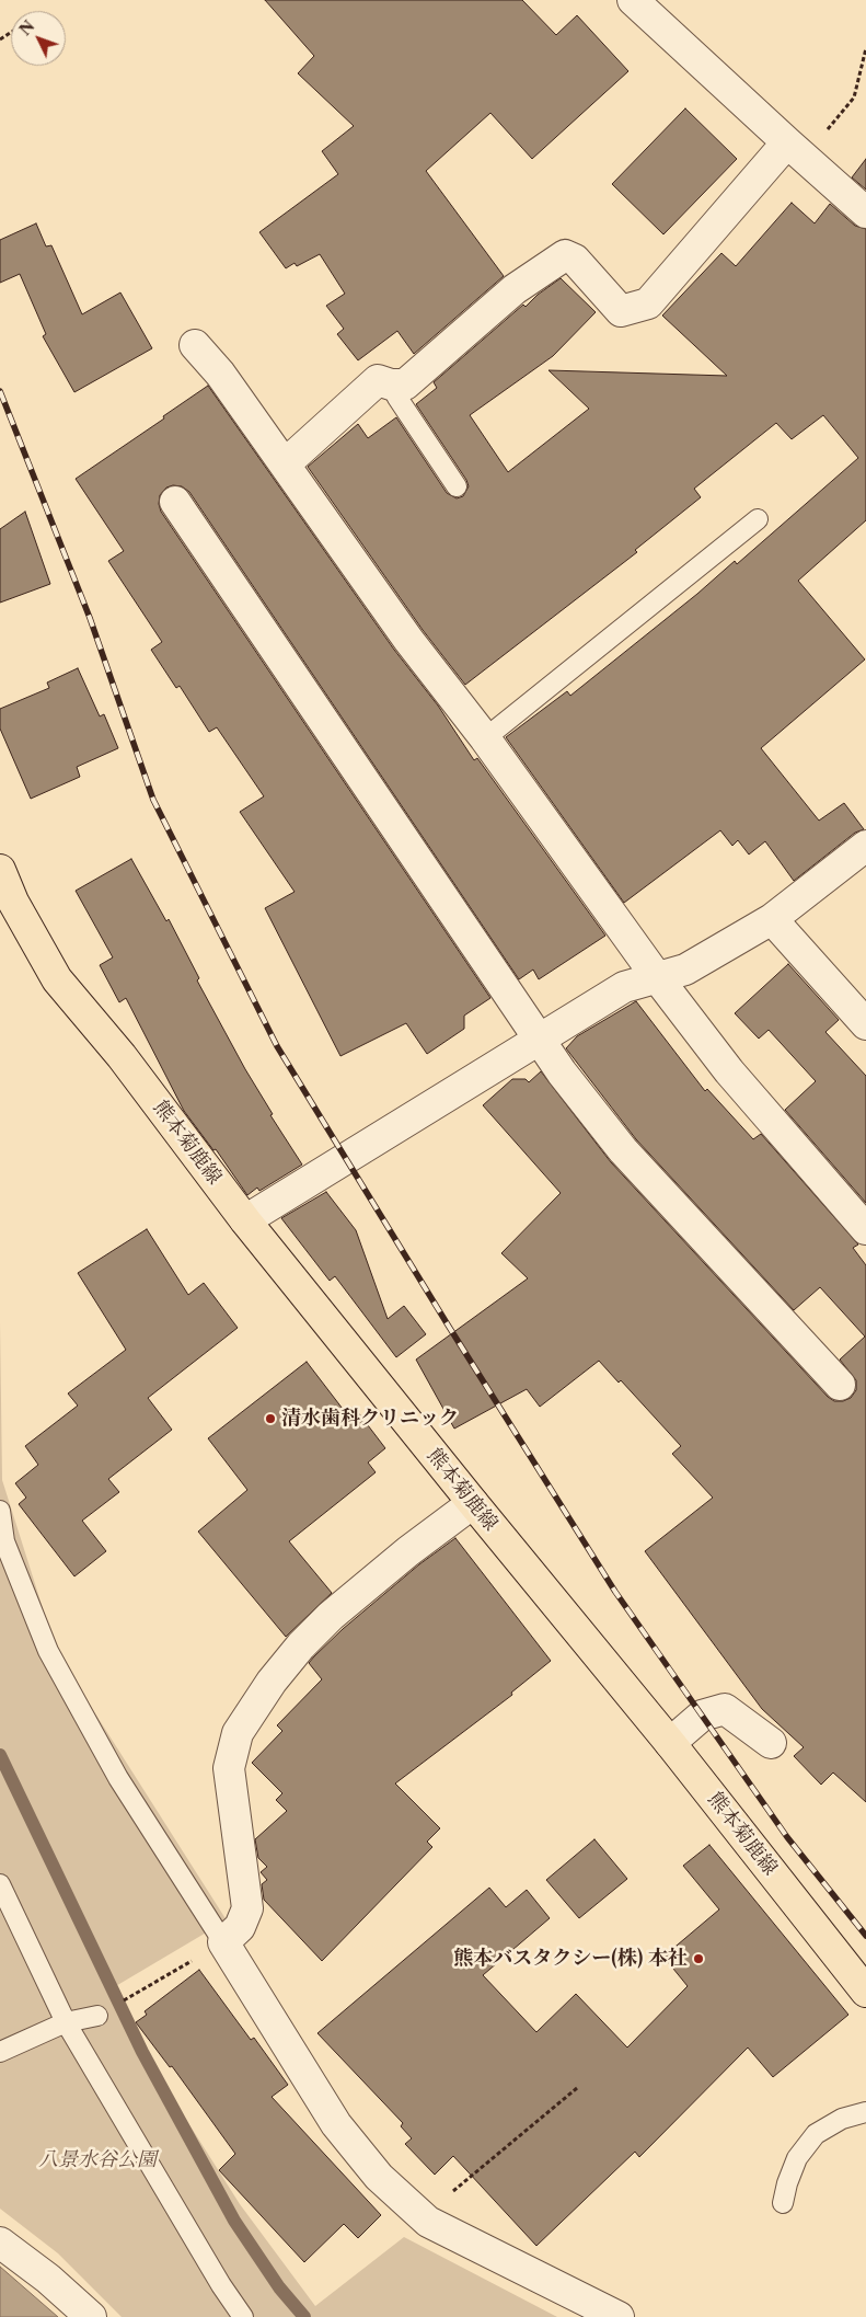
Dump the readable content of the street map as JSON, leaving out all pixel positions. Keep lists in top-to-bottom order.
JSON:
{
  "streets": {
    "main road": ["熊本菊鹿線"]
  },
  "parks": ["八景水谷公園"],
  "places": ["清水歯科クリニック", "熊本バスタクシー(株) 本社"],
  "north": "top left"
}
